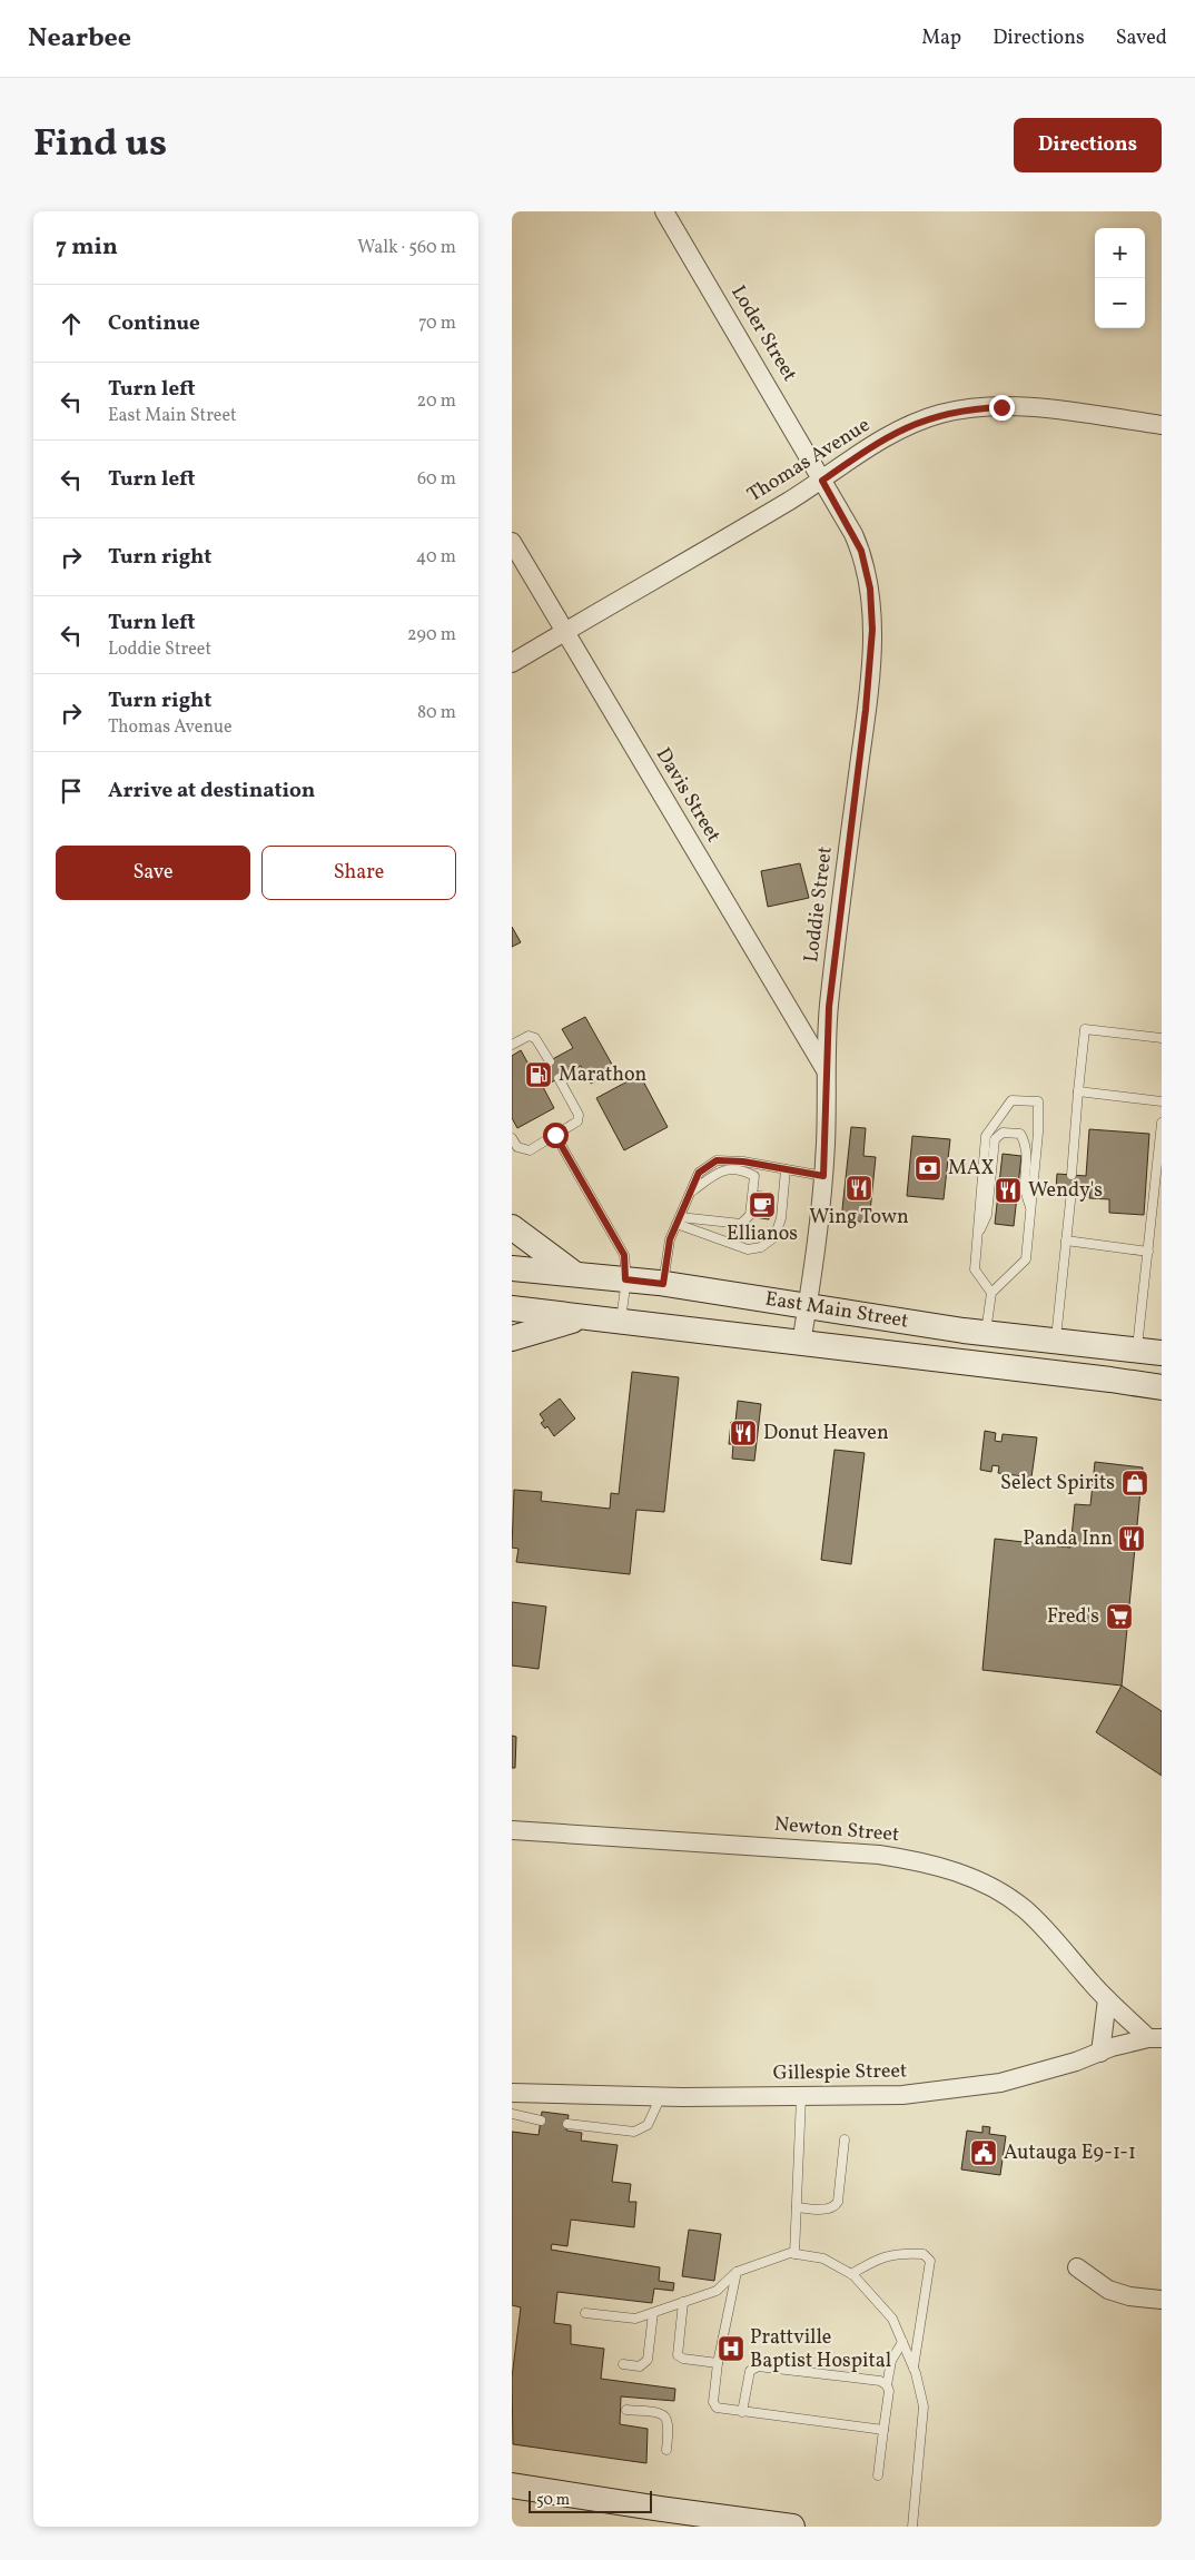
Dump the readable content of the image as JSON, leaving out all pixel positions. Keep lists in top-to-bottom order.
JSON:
{
  "streets": {
    "main road": ["East Main Street"],
    "street": [
      "Loder Street",
      "Thomas Avenue",
      "Davis Street",
      "Loddie Street",
      "Newton Street",
      "Gillespie Street"
    ]
  },
  "crossings": [
    ["Loder Street", "Thomas Avenue"],
    ["Loder Street", "Loddie Street"],
    ["Thomas Avenue", "Davis Street"],
    ["Thomas Avenue", "Loddie Street"],
    ["Davis Street", "Loddie Street"],
    ["Loddie Street", "East Main Street"],
    ["Newton Street", "Gillespie Street"]
  ],
  "places": {
    "fuel station": ["Marathon"],
    "bank": ["MAX"],
    "restaurant": [
      "Wing Town",
      "Wendy's",
      "Donut Heaven",
      "Panda Inn"
    ],
    "cafe": ["Ellianos"],
    "shop": ["Select Spirits"],
    "supermarket": ["Fred's"],
    "public building": ["Autauga E9-1-1"],
    "hospital": ["Prattville Baptist Hospital"]
  },
  "scale_bar": "50 m",
  "page": {
    "header": "Nearbee",
    "nav": ["Map", "Directions", "Saved"],
    "title": "Find us",
    "buttons": [
      "Directions",
      ["Save", "Share"]
    ],
    "heading": ["7 min", "Walk · 560 m"],
    "map_buttons": ["+", "−"],
    "list": [
      ["Continue", "70 m"],
      ["Turn left", "East Main Street", "20 m"],
      ["Turn left", "60 m"],
      ["Turn right", "40 m"],
      ["Turn left", "Loddie Street", "290 m"],
      ["Turn right", "Thomas Avenue", "80 m"],
      "Arrive at destination"
    ],
    "scale": "50 m"
  }
}
